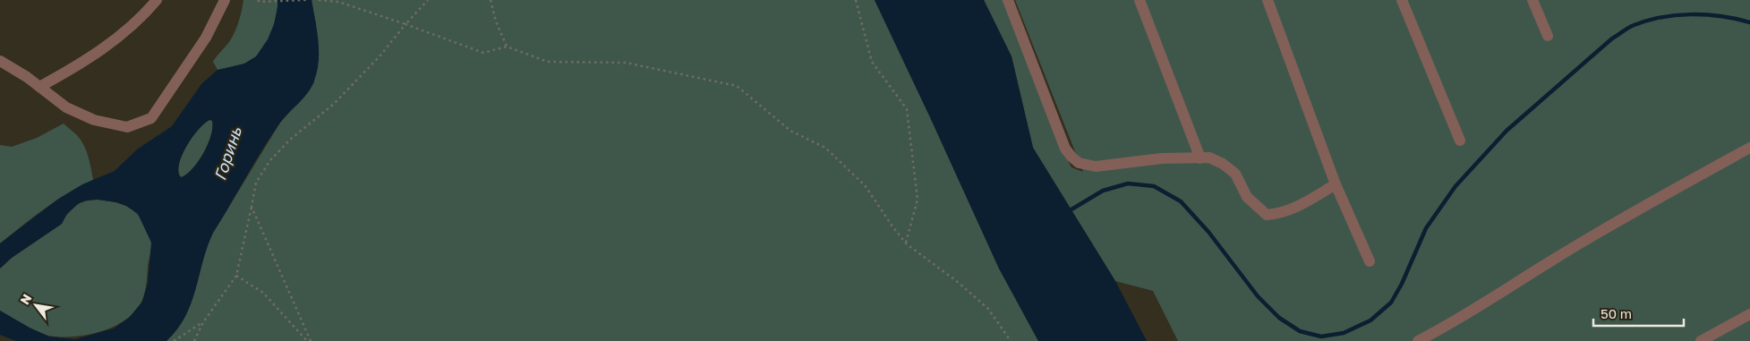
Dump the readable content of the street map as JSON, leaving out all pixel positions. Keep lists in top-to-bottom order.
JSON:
{
  "water": ["Горинь"],
  "scale_bar": "50 m",
  "north": "top left"
}
